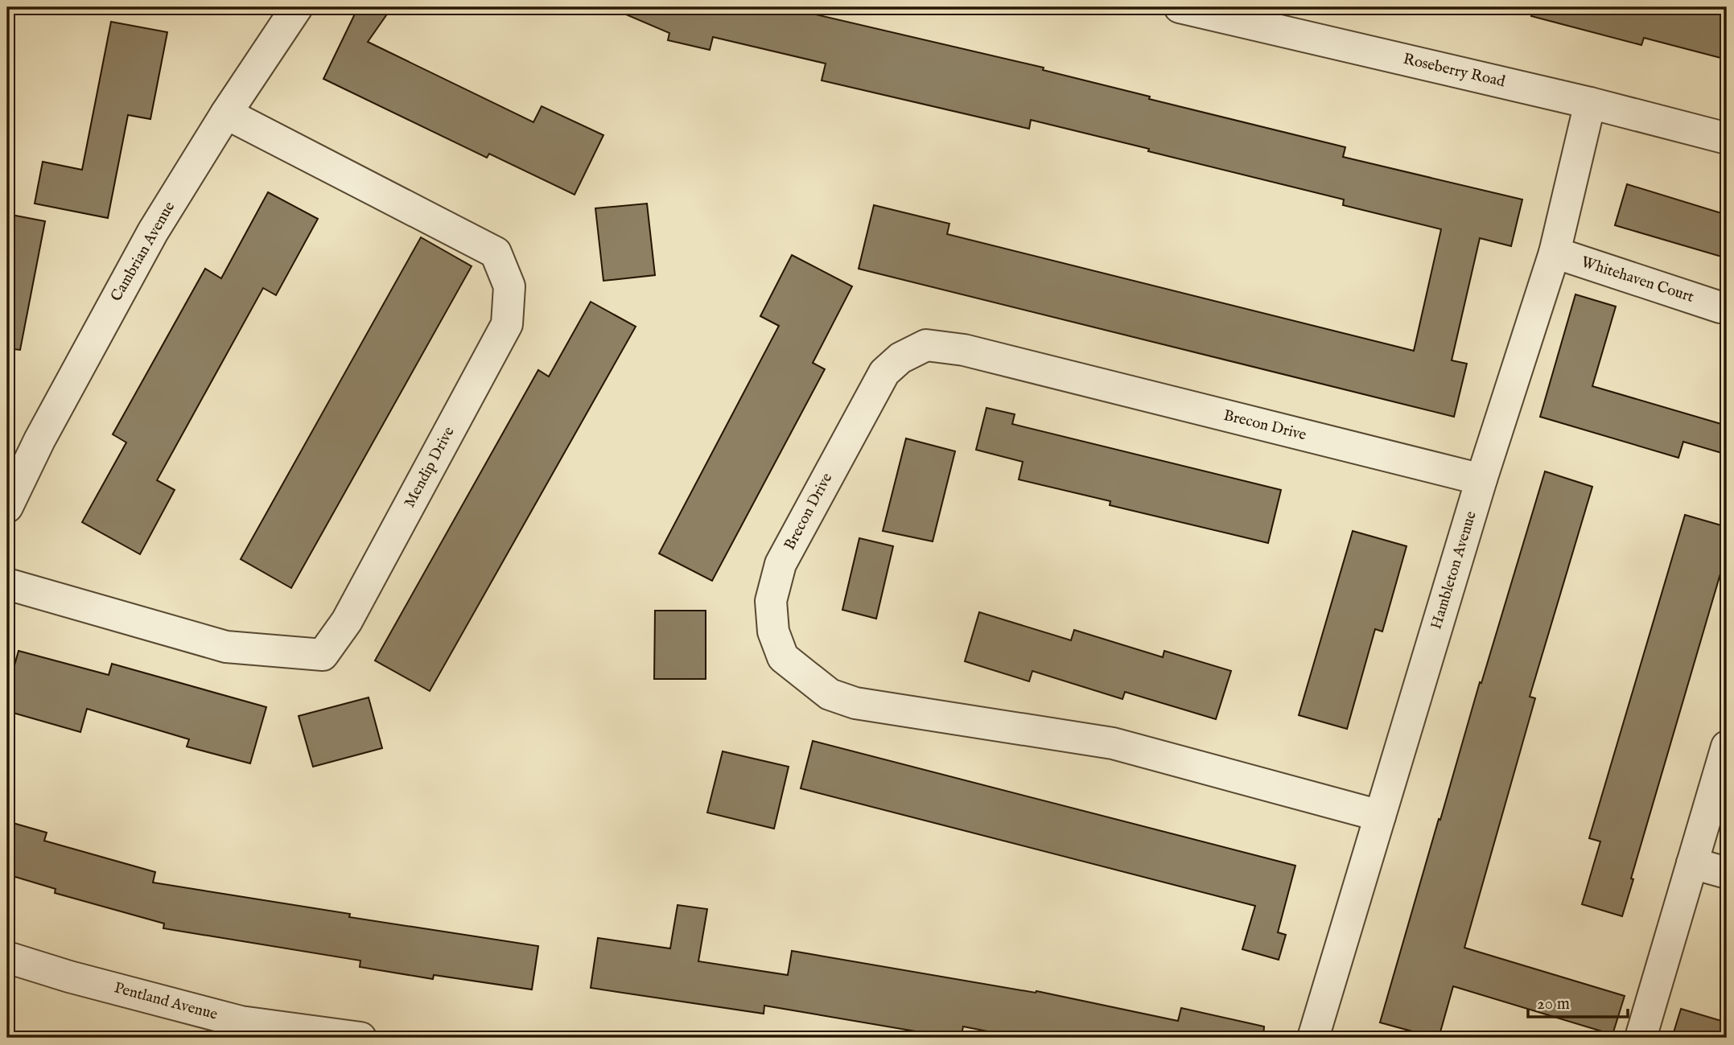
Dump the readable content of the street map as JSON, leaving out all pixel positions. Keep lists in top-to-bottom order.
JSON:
{
  "streets": {
    "street": [
      "Roseberry Road",
      "Cambrian Avenue",
      "Whitehaven Court",
      "Brecon Drive",
      "Mendip Drive",
      "Hambleton Avenue",
      "Pentland Avenue"
    ]
  },
  "crossings": [
    ["Roseberry Road", "Hambleton Avenue"],
    ["Cambrian Avenue", "Mendip Drive"],
    ["Whitehaven Court", "Hambleton Avenue"],
    ["Brecon Drive", "Hambleton Avenue"]
  ],
  "scale_bar": "20 m"
}
